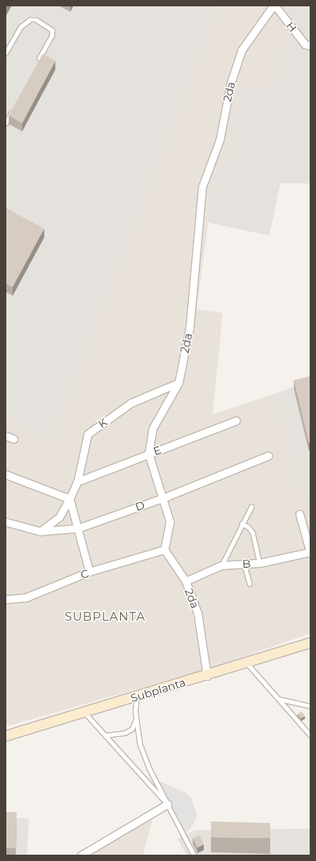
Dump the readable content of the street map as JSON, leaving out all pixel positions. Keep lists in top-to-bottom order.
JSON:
{
  "streets": {
    "street": [
      "H",
      "2da",
      "K",
      "E",
      "D",
      "B",
      "C",
      "Subplanta"
    ]
  },
  "crossings": [
    ["H", "2da"],
    ["2da", "K"],
    ["2da", "E"],
    ["2da", "D"],
    ["2da", "B"],
    ["2da", "C"],
    ["2da", "Subplanta"],
    ["K", "E"],
    ["K", "D"]
  ],
  "districts": ["SUBPLANTA"]
}
